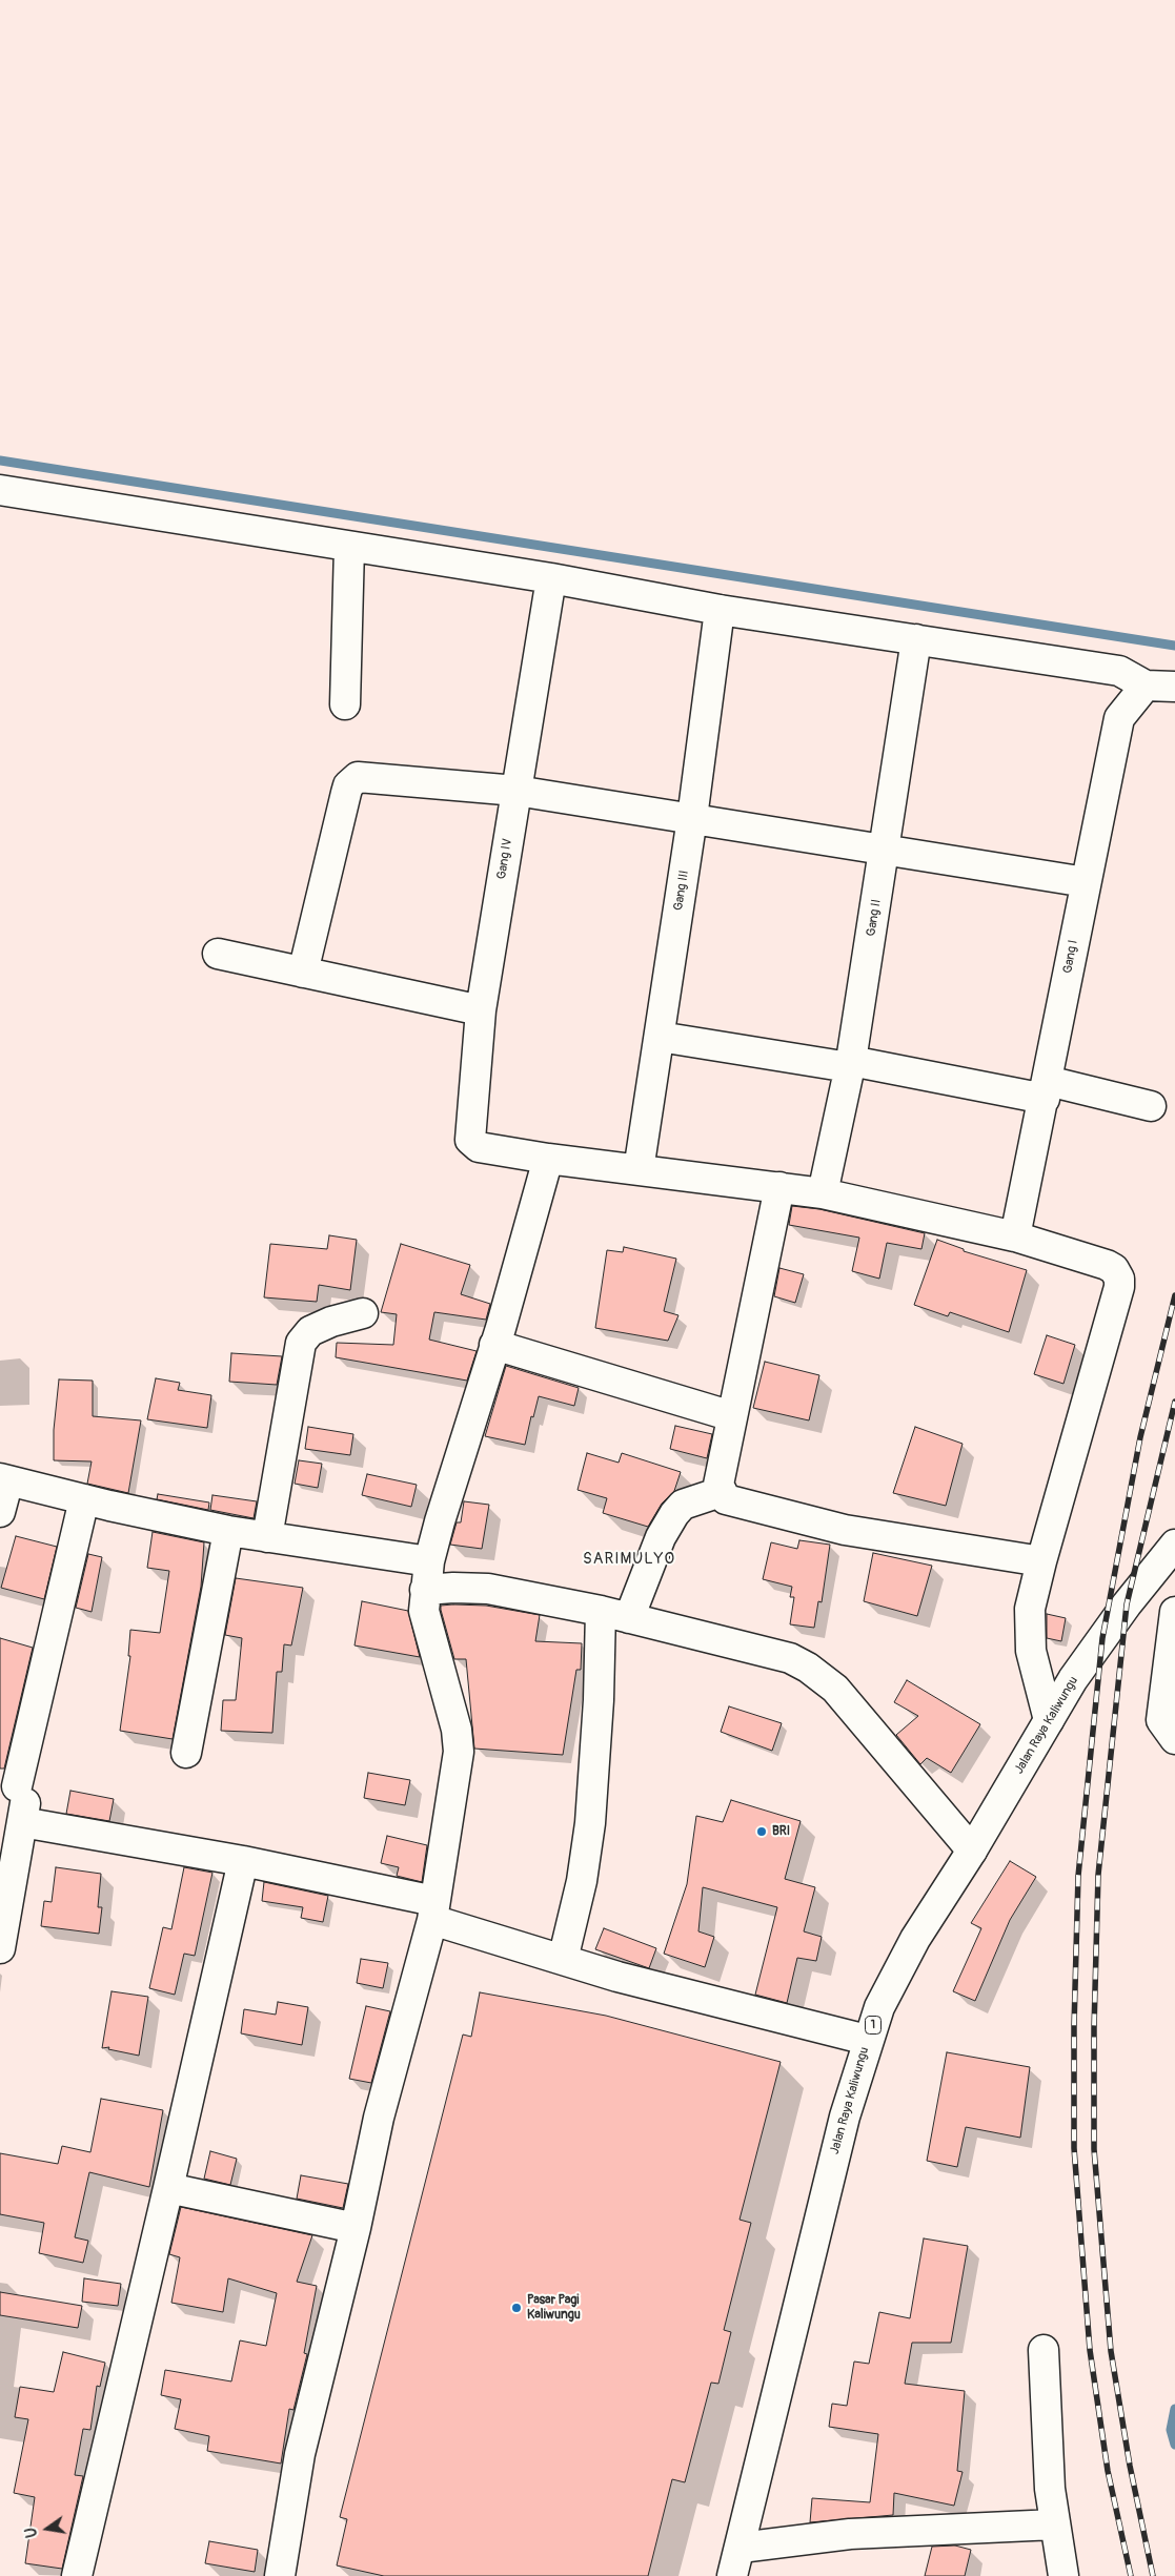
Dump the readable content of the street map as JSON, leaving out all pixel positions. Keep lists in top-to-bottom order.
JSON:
{
  "streets": {
    "street": [
      "Gang IV",
      "Gang III",
      "Gang II",
      "Gang I",
      "Jalan Raya Kaliwungu",
      "1"
    ]
  },
  "districts": ["SARIMULYO"],
  "places": ["BRI", "Pasar Pagi Kaliwungu"],
  "north": "left"
}
